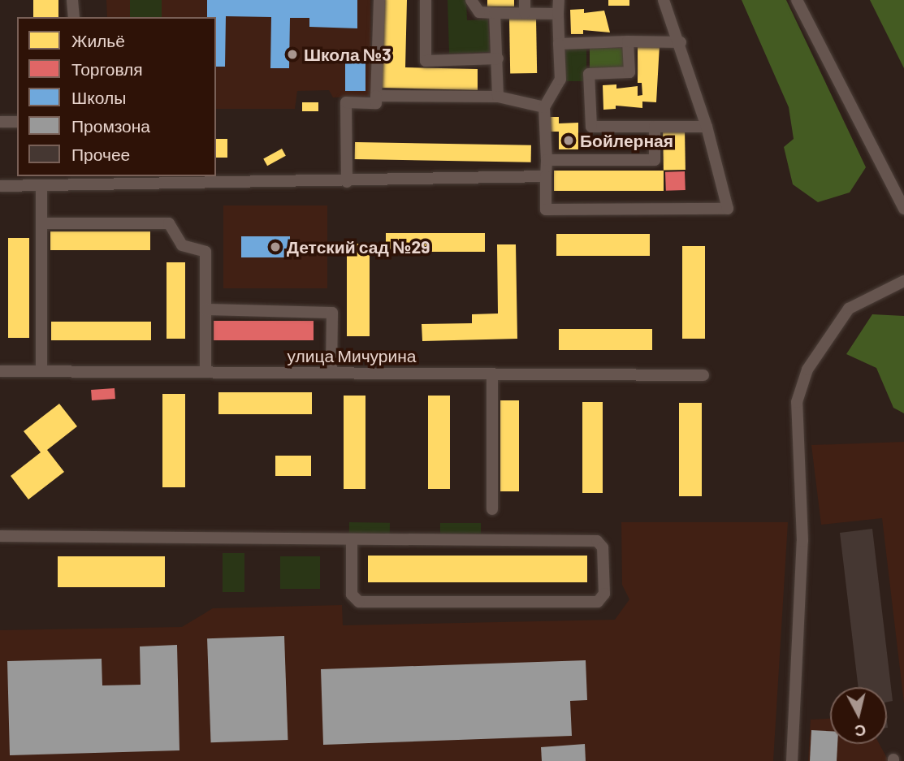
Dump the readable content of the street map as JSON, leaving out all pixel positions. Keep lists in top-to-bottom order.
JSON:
{
  "streets": {
    "street": ["улица Мичурина"]
  },
  "places": ["Школа №3", "Бойлерная", "Детский сад №29"],
  "legend": [
    "Жильё",
    "Торговля",
    "Школы",
    "Промзона",
    "Прочее"
  ],
  "north": "bottom"
}
